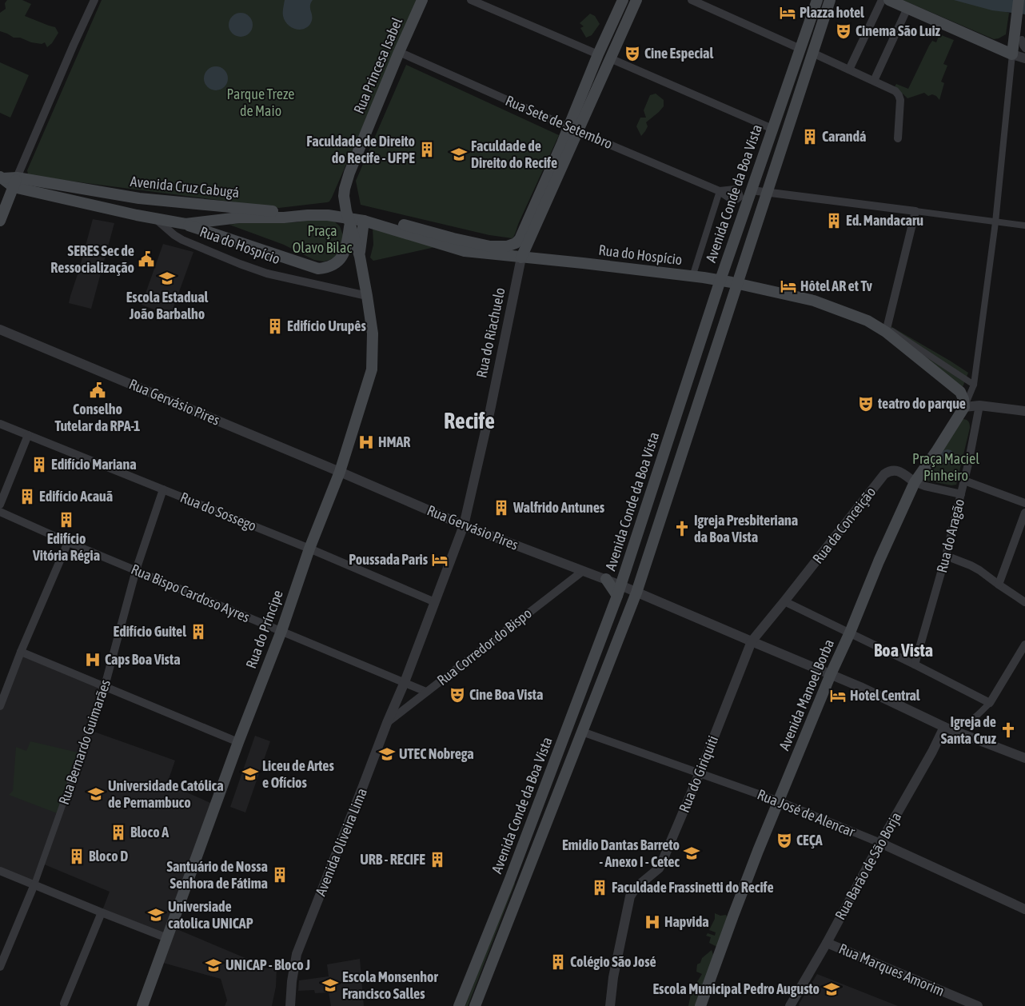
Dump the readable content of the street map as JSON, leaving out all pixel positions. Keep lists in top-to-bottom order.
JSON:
{
  "streets": {
    "main road": [
      "Rua Princesa Isabel",
      "Avenida Cruz Cabugá",
      "Avenida Conde da Boa Vista",
      "Rua do Hospício",
      "Rua do Riachuelo",
      "Rua do Príncipe",
      "Avenida Manoel Borba"
    ],
    "street": [
      "Rua Sete de Setembro",
      "Rua Gervásio Pires",
      "Rua do Sossego",
      "Rua da Conceição",
      "Rua do Aragão",
      "Rua Bispo Cardoso Ayres",
      "Rua Corredor do Bispo",
      "Rua Bernardo Guimarães",
      "Rua do Giriquiti",
      "Rua José de Alencar",
      "Avenida Oliveira Lima",
      "Rua Barão de São Borja",
      "Rua Marques Amorim"
    ]
  },
  "crossings": [
    ["Rua Princesa Isabel", "Rua Sete de Setembro"],
    ["Rua Princesa Isabel", "Avenida Cruz Cabugá"],
    ["Rua Sete de Setembro", "Rua do Riachuelo"],
    ["Avenida Cruz Cabugá", "Rua do Hospício"],
    ["Avenida Cruz Cabugá", "Rua do Riachuelo"],
    ["Avenida Conde da Boa Vista", "Rua do Hospício"],
    ["Avenida Conde da Boa Vista", "Rua José de Alencar"],
    ["Rua do Hospício", "Rua do Riachuelo"],
    ["Rua do Hospício", "Rua do Príncipe"],
    ["Rua do Hospício", "Avenida Manoel Borba"],
    ["Rua do Riachuelo", "Rua Gervásio Pires"],
    ["Rua do Riachuelo", "Rua do Sossego"],
    ["Rua do Riachuelo", "Rua Bispo Cardoso Ayres"],
    ["Rua do Riachuelo", "Avenida Oliveira Lima"],
    ["Rua Gervásio Pires", "Rua do Príncipe"],
    ["Rua Gervásio Pires", "Rua Corredor do Bispo"],
    ["Rua do Sossego", "Rua do Príncipe"],
    ["Rua do Sossego", "Rua Bernardo Guimarães"],
    ["Rua da Conceição", "Rua do Aragão"],
    ["Rua da Conceição", "Avenida Manoel Borba"],
    ["Rua da Conceição", "Rua do Giriquiti"],
    ["Rua Bispo Cardoso Ayres", "Rua do Príncipe"],
    ["Rua Bispo Cardoso Ayres", "Rua Corredor do Bispo"],
    ["Rua Bispo Cardoso Ayres", "Rua Bernardo Guimarães"],
    ["Rua Bispo Cardoso Ayres", "Avenida Oliveira Lima"],
    ["Rua Corredor do Bispo", "Avenida Oliveira Lima"],
    ["Avenida Manoel Borba", "Rua José de Alencar"],
    ["Rua do Giriquiti", "Rua José de Alencar"],
    ["Rua José de Alencar", "Rua Barão de São Borja"],
    ["Rua Barão de São Borja", "Rua Marques Amorim"]
  ],
  "districts": ["Recife", "Boa Vista"],
  "parks": ["Parque Treze de Maio", "Praça Olavo Bilac", "Praça Maciel Pinheiro"],
  "places": {
    "hotel": [
      "Plazza hotel",
      "Hôtel AR et Tv",
      "Poussada Paris",
      "Hotel Central"
    ],
    "theatre": [
      "Cinema São Luiz",
      "Cine Especial",
      "teatro do parque",
      "Cine Boa Vista",
      "CEÇA"
    ],
    "building": [
      "Carandá",
      "Faculdade de Direito do Recife - UFPE",
      "Ed. Mandacaru",
      "Edifício Urupês",
      "Edifício Mariana",
      "Edifício Acauã",
      "Walfrido Antunes",
      "Edifício Vitória Régia",
      "Edifício Guitel",
      "Bloco A",
      "Bloco D",
      "URB - RECIFE",
      "Santuário de Nossa Senhora de Fátima",
      "Faculdade Frassinetti do Recife",
      "Colégio São José"
    ],
    "school or university": [
      "Faculdade de Direito do Recife",
      "Escola Estadual João Barbalho",
      "UTEC Nobrega",
      "Liceu de Artes e Ofícios",
      "Universidade Católica de Pernambuco",
      "Emidio Dantas Barreto - Anexo I - Cetec",
      "Universiade catolica UNICAP",
      "UNICAP - Bloco J",
      "Escola Monsenhor Francisco Salles",
      "Escola Municipal Pedro Augusto"
    ],
    "public building": ["SERES Sec de Ressocialização", "Conselho Tutelar da RPA-1"],
    "hospital": ["HMAR", "Caps Boa Vista", "Hapvida"],
    "church": ["Igreja Presbiteriana da Boa Vista", "Igreja de Santa Cruz"]
  }
}
